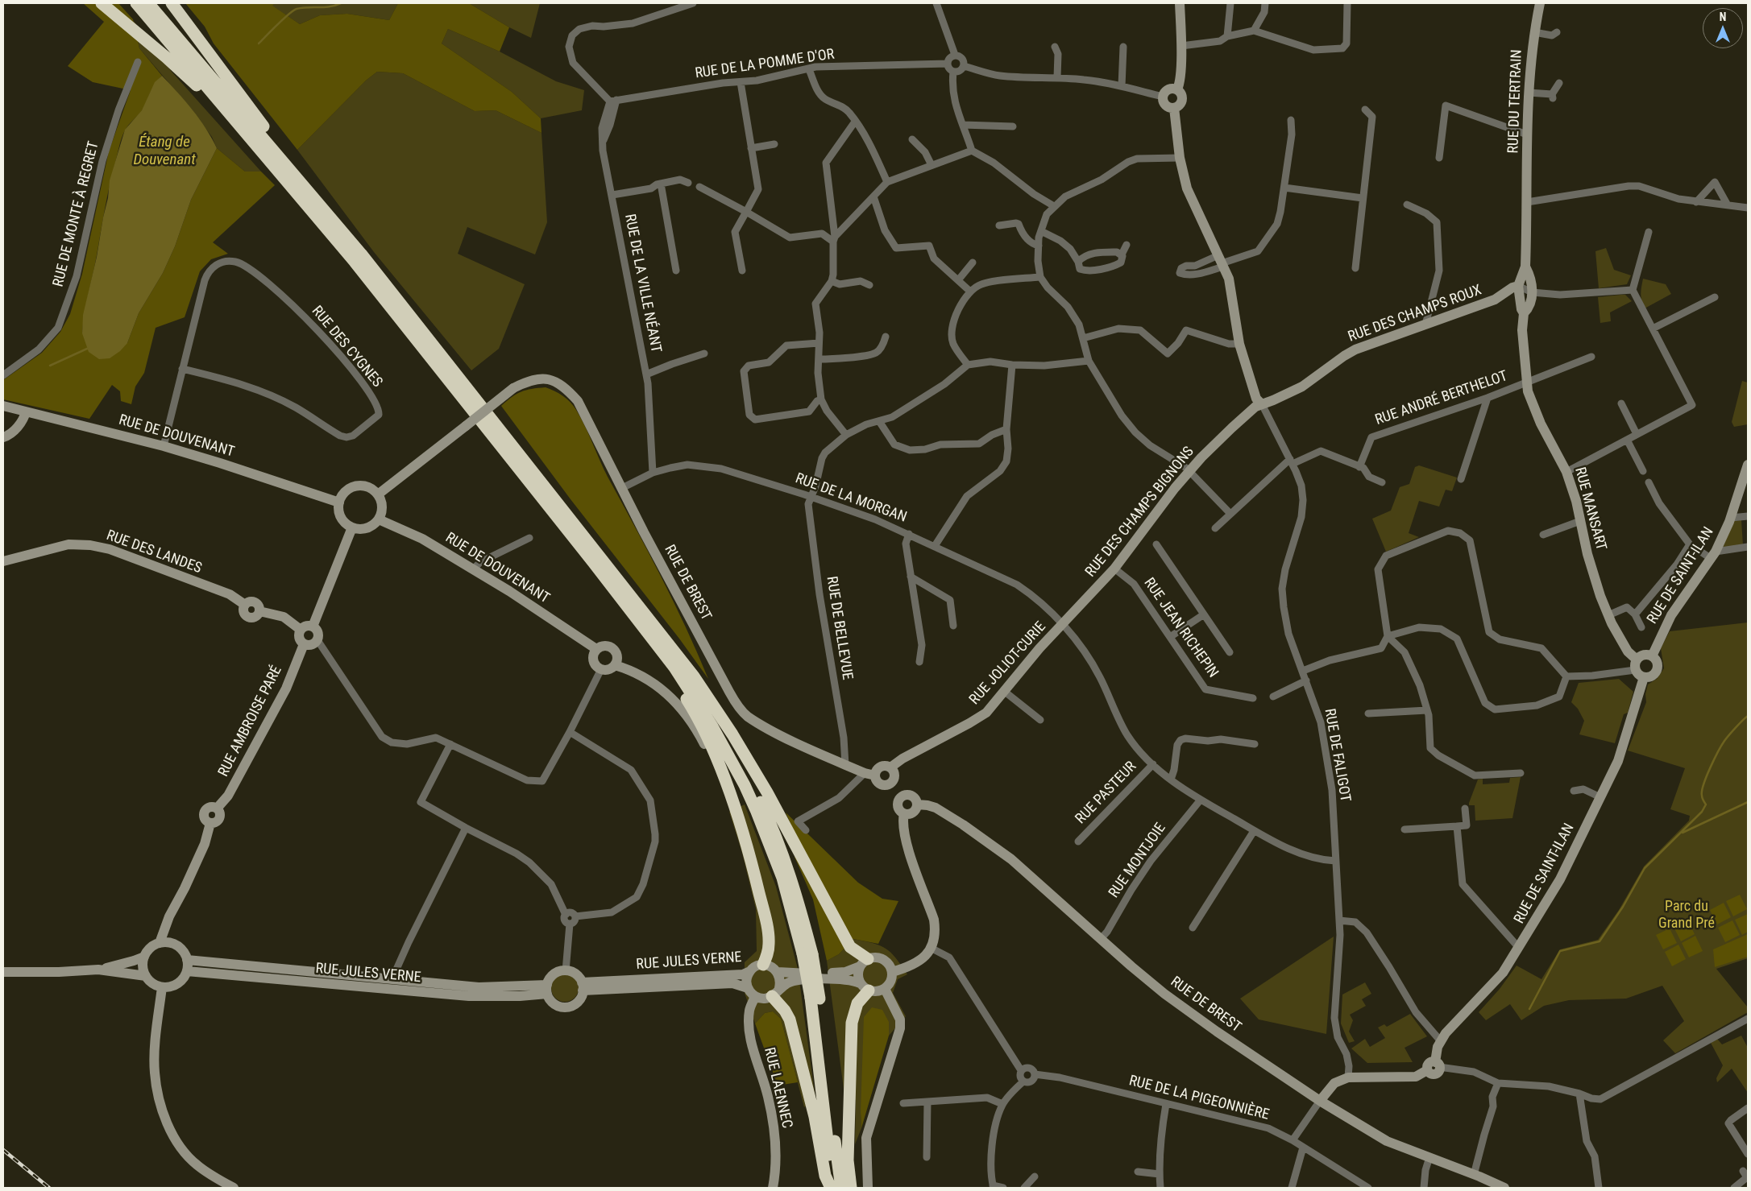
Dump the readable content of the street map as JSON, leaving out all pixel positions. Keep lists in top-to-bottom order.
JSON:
{
  "streets": {
    "street": [
      "RUE DE LA POMME D'OR",
      "RUE DU TERTRAIN",
      "RUE DE MONTE À REGRET",
      "RUE DE LA VILLE NÉANT",
      "RUE DES CHAMPS ROUX",
      "RUE DES CYGNES",
      "RUE ANDRÉ BERTHELOT",
      "RUE DE DOUVENANT",
      "RUE DE LA MORGAN",
      "RUE MANSART",
      "RUE DES CHAMPS BIGNONS",
      "RUE DES LANDES",
      "RUE DE SAINT-ILAN",
      "RUE DE BREST",
      "RUE DE BELLEVUE",
      "RUE JEAN RICHEPIN",
      "RUE JOLIOT-CURIE",
      "RUE AMBROISE PARÉ",
      "RUE DE FALIGOT",
      "RUE PASTEUR",
      "RUE MONTJOIE",
      "RUE JULES VERNE",
      "RUE LAENNEC",
      "RUE DE LA PIGEONNIÈRE"
    ]
  },
  "crossings": [
    ["RUE DE LA POMME D'OR", "RUE DE LA VILLE NÉANT"],
    ["RUE DU TERTRAIN", "RUE MANSART"],
    ["RUE DE LA VILLE NÉANT", "RUE DE LA MORGAN"],
    ["RUE DES CHAMPS ROUX", "RUE MANSART"],
    ["RUE DES CHAMPS ROUX", "RUE DES CHAMPS BIGNONS"],
    ["RUE DES CHAMPS ROUX", "RUE DE FALIGOT"],
    ["RUE DES CYGNES", "RUE DE DOUVENANT"],
    ["RUE ANDRÉ BERTHELOT", "RUE MANSART"],
    ["RUE DE DOUVENANT", "RUE DE BREST"],
    ["RUE DE LA MORGAN", "RUE DES CHAMPS BIGNONS"],
    ["RUE DE LA MORGAN", "RUE DE BREST"],
    ["RUE DE LA MORGAN", "RUE DE BELLEVUE"],
    ["RUE DE LA MORGAN", "RUE JOLIOT-CURIE"],
    ["RUE DE LA MORGAN", "RUE DE FALIGOT"],
    ["RUE DE LA MORGAN", "RUE PASTEUR"],
    ["RUE DE LA MORGAN", "RUE MONTJOIE"],
    ["RUE MANSART", "RUE DE SAINT-ILAN"],
    ["RUE DES CHAMPS BIGNONS", "RUE JEAN RICHEPIN"],
    ["RUE DES CHAMPS BIGNONS", "RUE JOLIOT-CURIE"],
    ["RUE DES CHAMPS BIGNONS", "RUE DE FALIGOT"],
    ["RUE DES LANDES", "RUE AMBROISE PARÉ"],
    ["RUE DE BREST", "RUE DE BELLEVUE"],
    ["RUE DE BREST", "RUE JOLIOT-CURIE"],
    ["RUE DE BREST", "RUE MONTJOIE"],
    ["RUE JULES VERNE", "RUE LAENNEC"]
  ],
  "water": ["Étang de Douvenant"],
  "parks": ["Parc du Grand Pré"],
  "north": "top"
}
